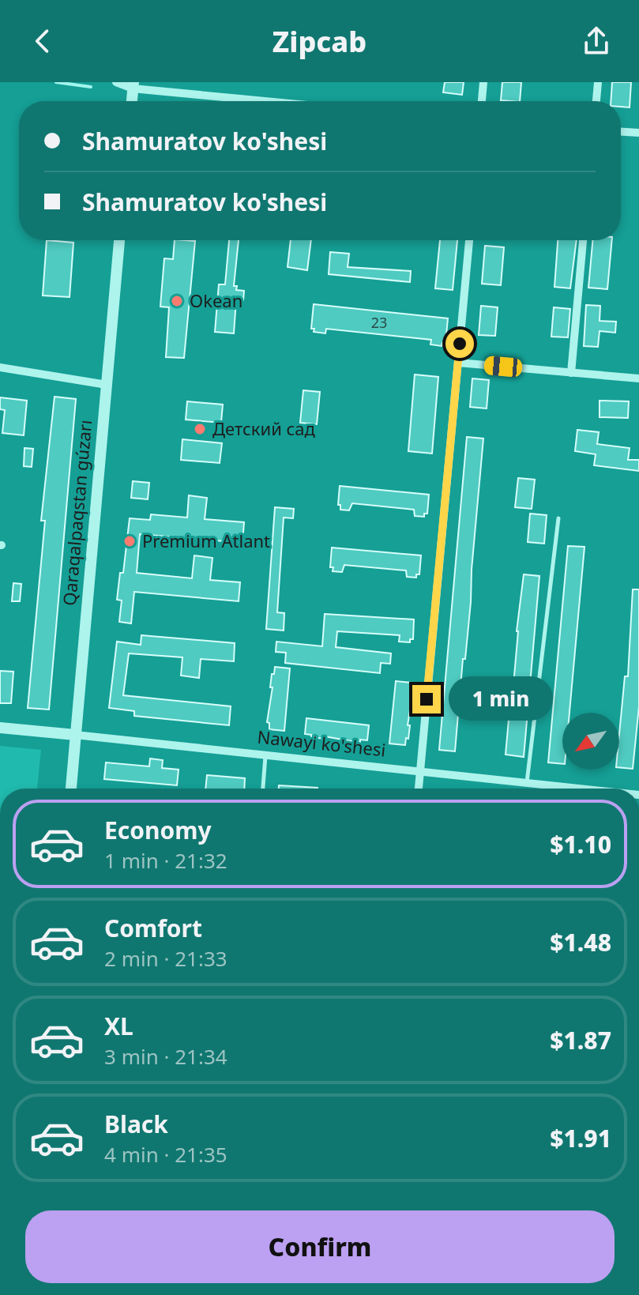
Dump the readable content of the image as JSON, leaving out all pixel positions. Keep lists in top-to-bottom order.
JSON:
{
  "streets": {
    "street": ["Qaraqalpaqstan gúzarı", "Nawayi ko'shesi"]
  },
  "crossings": [
    ["Qaraqalpaqstan gúzarı", "Nawayi ko'shesi"]
  ],
  "places": ["Okean", "Детский сад", "Premium Atlant"],
  "house_numbers": ["23"],
  "north": "bottom left",
  "page": {
    "header": "Zipcab",
    "banner": ["Shamuratov ko'shesi", "Shamuratov ko'shesi"],
    "bubble": "1 min",
    "list": [
      {
        "name": "Economy",
        "note": "1 min · 21:32",
        "value": "$1.10"
      },
      {
        "name": "Comfort",
        "note": "2 min · 21:33",
        "value": "$1.48"
      },
      {
        "name": "XL",
        "note": "3 min · 21:34",
        "value": "$1.87"
      },
      {
        "name": "Black",
        "note": "4 min · 21:35",
        "value": "$1.91"
      }
    ],
    "buttons": "Confirm"
  }
}
